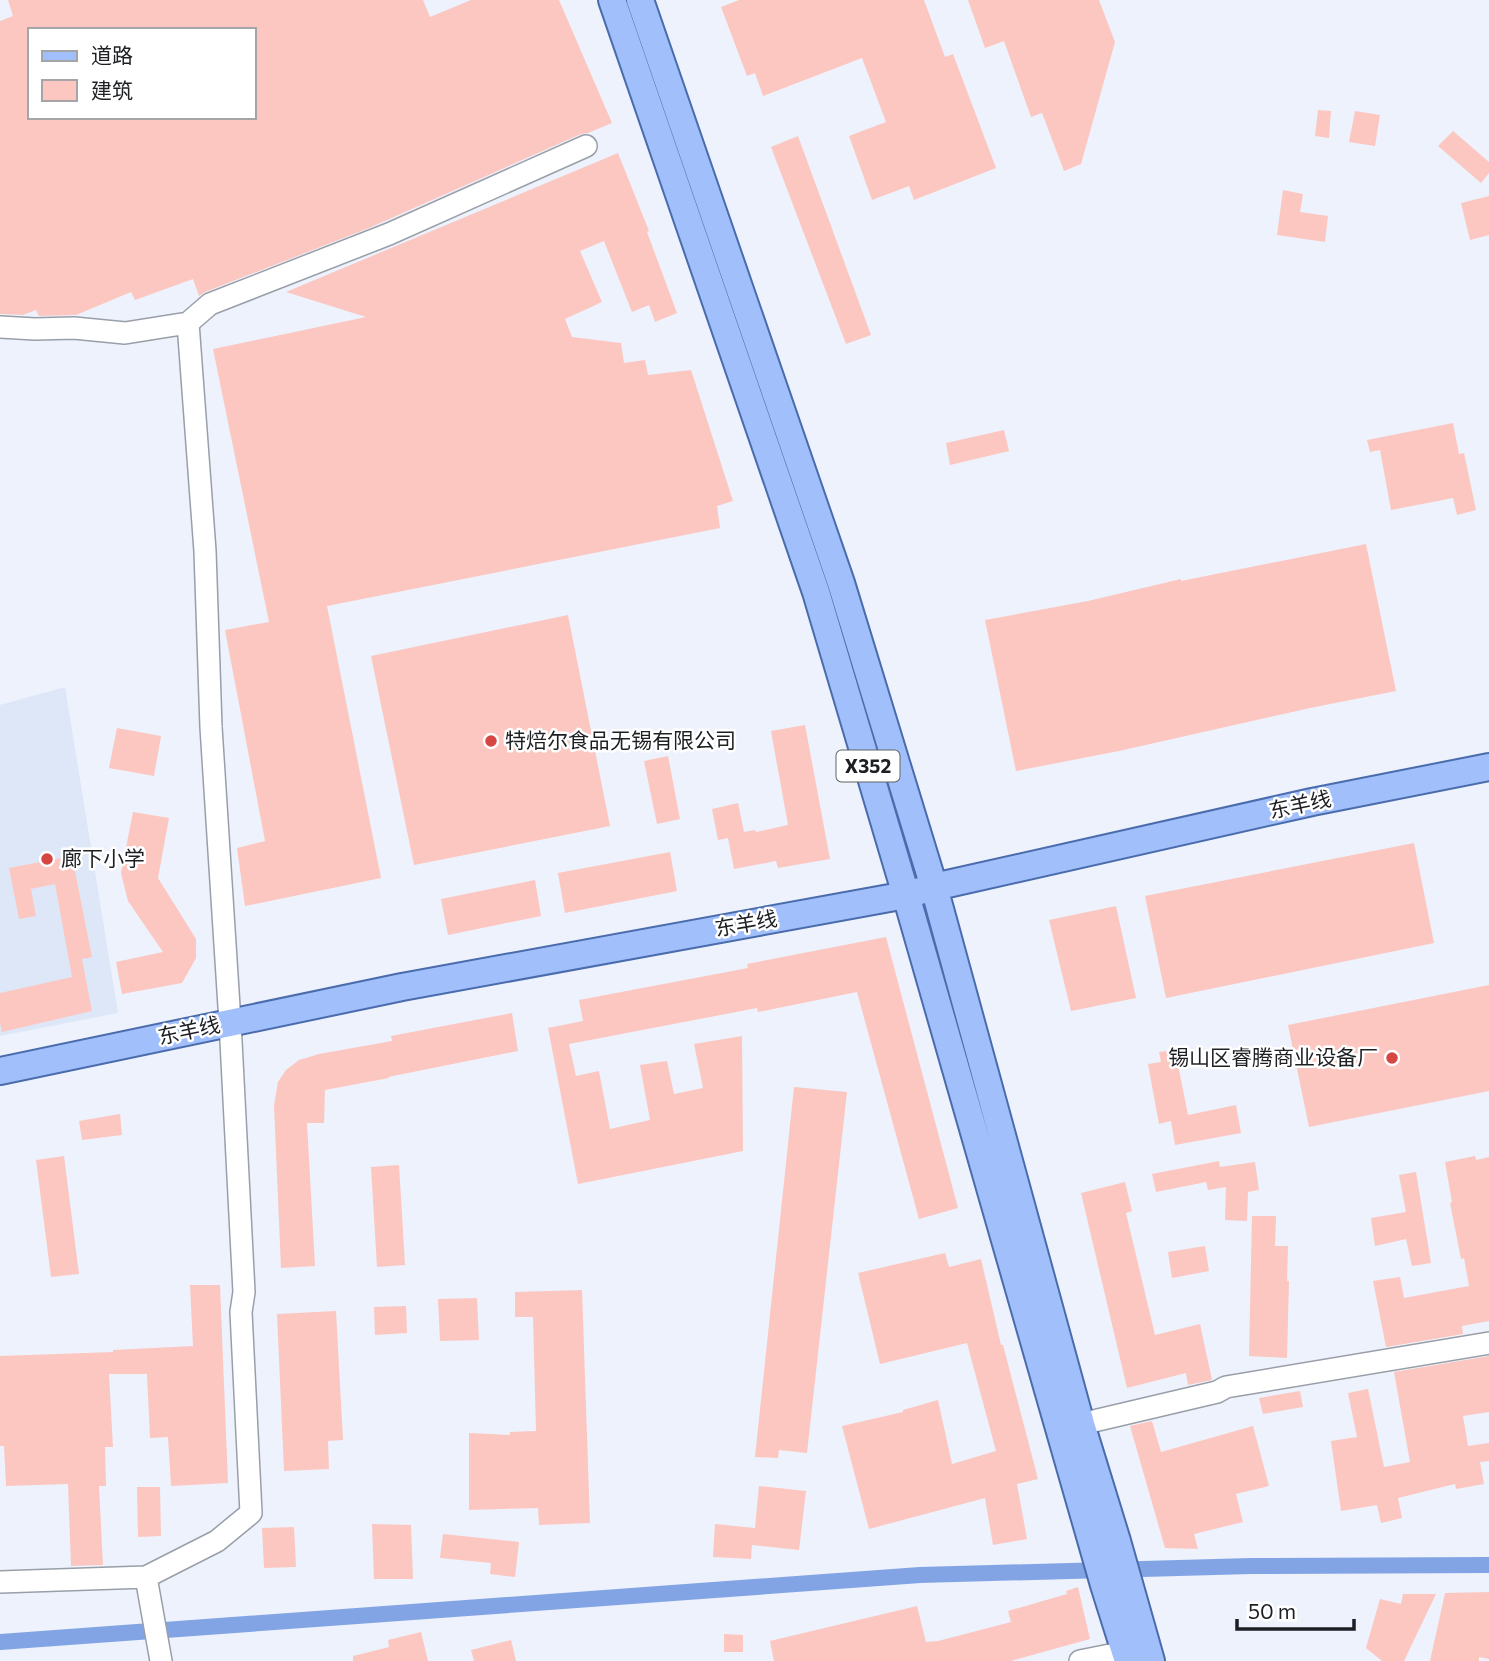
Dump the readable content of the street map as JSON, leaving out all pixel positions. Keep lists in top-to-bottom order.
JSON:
{
  "streets": {
    "main road": ["X352", "东羊线"]
  },
  "crossings": [
    ["X352", "东羊线"]
  ],
  "places": ["特焙尔食品无锡有限公司", "廊下小学", "锡山区睿腾商业设备厂"],
  "legend": ["道路", "建筑"],
  "scale_bar": "50 m"
}
